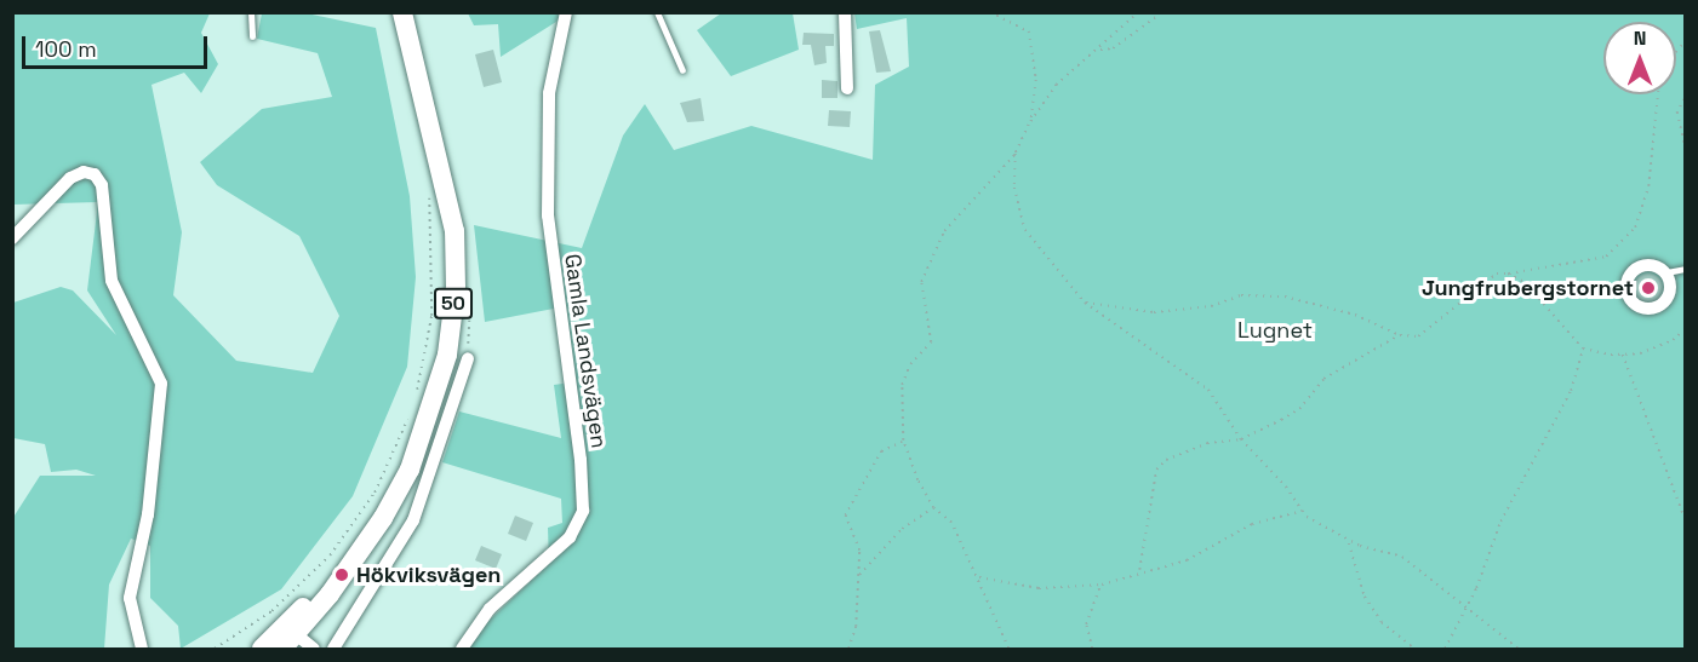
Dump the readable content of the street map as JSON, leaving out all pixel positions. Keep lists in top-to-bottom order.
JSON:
{
  "streets": {
    "main road": ["50"],
    "street": ["Gamla Landsvägen"]
  },
  "parks": ["Lugnet"],
  "places": ["Jungfrubergstornet", "Hökviksvägen"],
  "scale_bar": "100 m",
  "north": "top"
}
